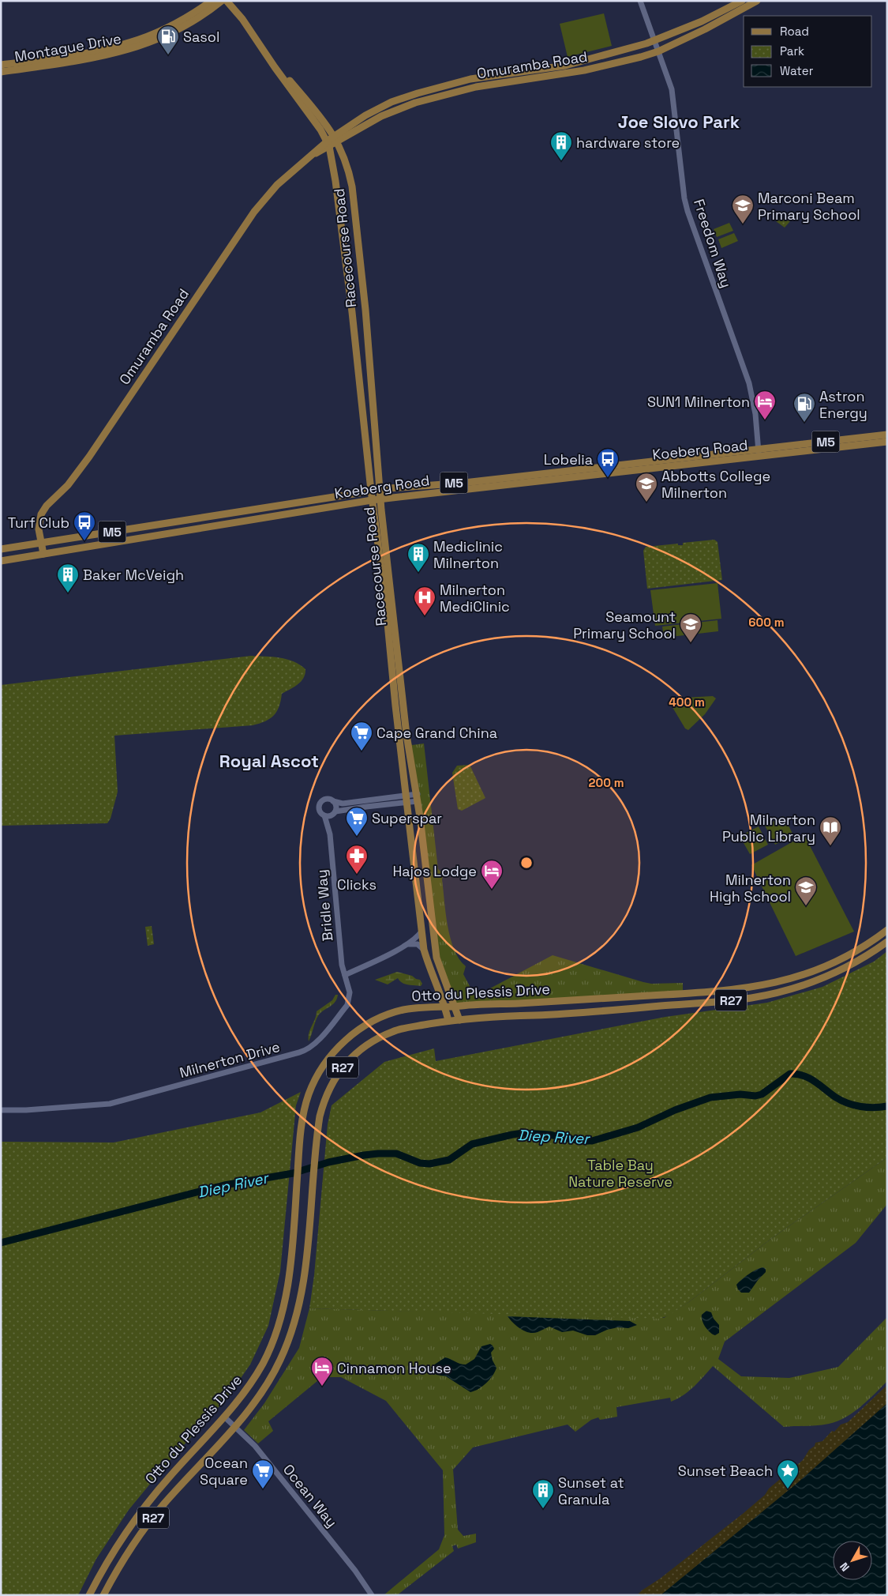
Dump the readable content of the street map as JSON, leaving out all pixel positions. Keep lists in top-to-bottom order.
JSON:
{
  "streets": {
    "main road": [
      "Montague Drive",
      "Omuramba Road",
      "Racecourse Road",
      "M5",
      "Koeberg Road",
      "Otto du Plessis Drive",
      "R27"
    ],
    "street": [
      "Freedom Way",
      "Bridle Way",
      "Milnerton Drive",
      "Ocean Way"
    ]
  },
  "crossings": [
    ["Omuramba Road", "Freedom Way"],
    ["Omuramba Road", "Racecourse Road"],
    ["Omuramba Road", "Koeberg Road"],
    ["Freedom Way", "Koeberg Road"],
    ["Racecourse Road", "Koeberg Road"],
    ["Racecourse Road", "Otto du Plessis Drive"],
    ["Bridle Way", "Milnerton Drive"],
    ["Otto du Plessis Drive", "Ocean Way"]
  ],
  "districts": ["Joe Slovo Park", "Royal Ascot"],
  "water": ["Diep River"],
  "parks": ["Table Bay Nature Reserve"],
  "places": {
    "fuel station": ["Sasol", "Astron Energy"],
    "building": [
      "hardware store",
      "Mediclinic Milnerton",
      "Baker McVeigh",
      "Sunset at Granula"
    ],
    "school or university": [
      "Marconi Beam Primary School",
      "Abbotts College Milnerton",
      "Seamount Primary School",
      "Milnerton High School"
    ],
    "hotel": ["SUN1 Milnerton", "Hajos Lodge", "Cinnamon House"],
    "bus stop": ["Lobelia", "Turf Club"],
    "hospital": ["Milnerton MediClinic"],
    "supermarket": ["Cape Grand China", "Superspar", "Ocean Square"],
    "library": ["Milnerton Public Library"],
    "pharmacy": ["Clicks"],
    "place": ["Sunset Beach"]
  },
  "legend": ["Road", "Park", "Water"],
  "north": "bottom left",
  "rings": ["600 m", "400 m", "200 m"]
}
